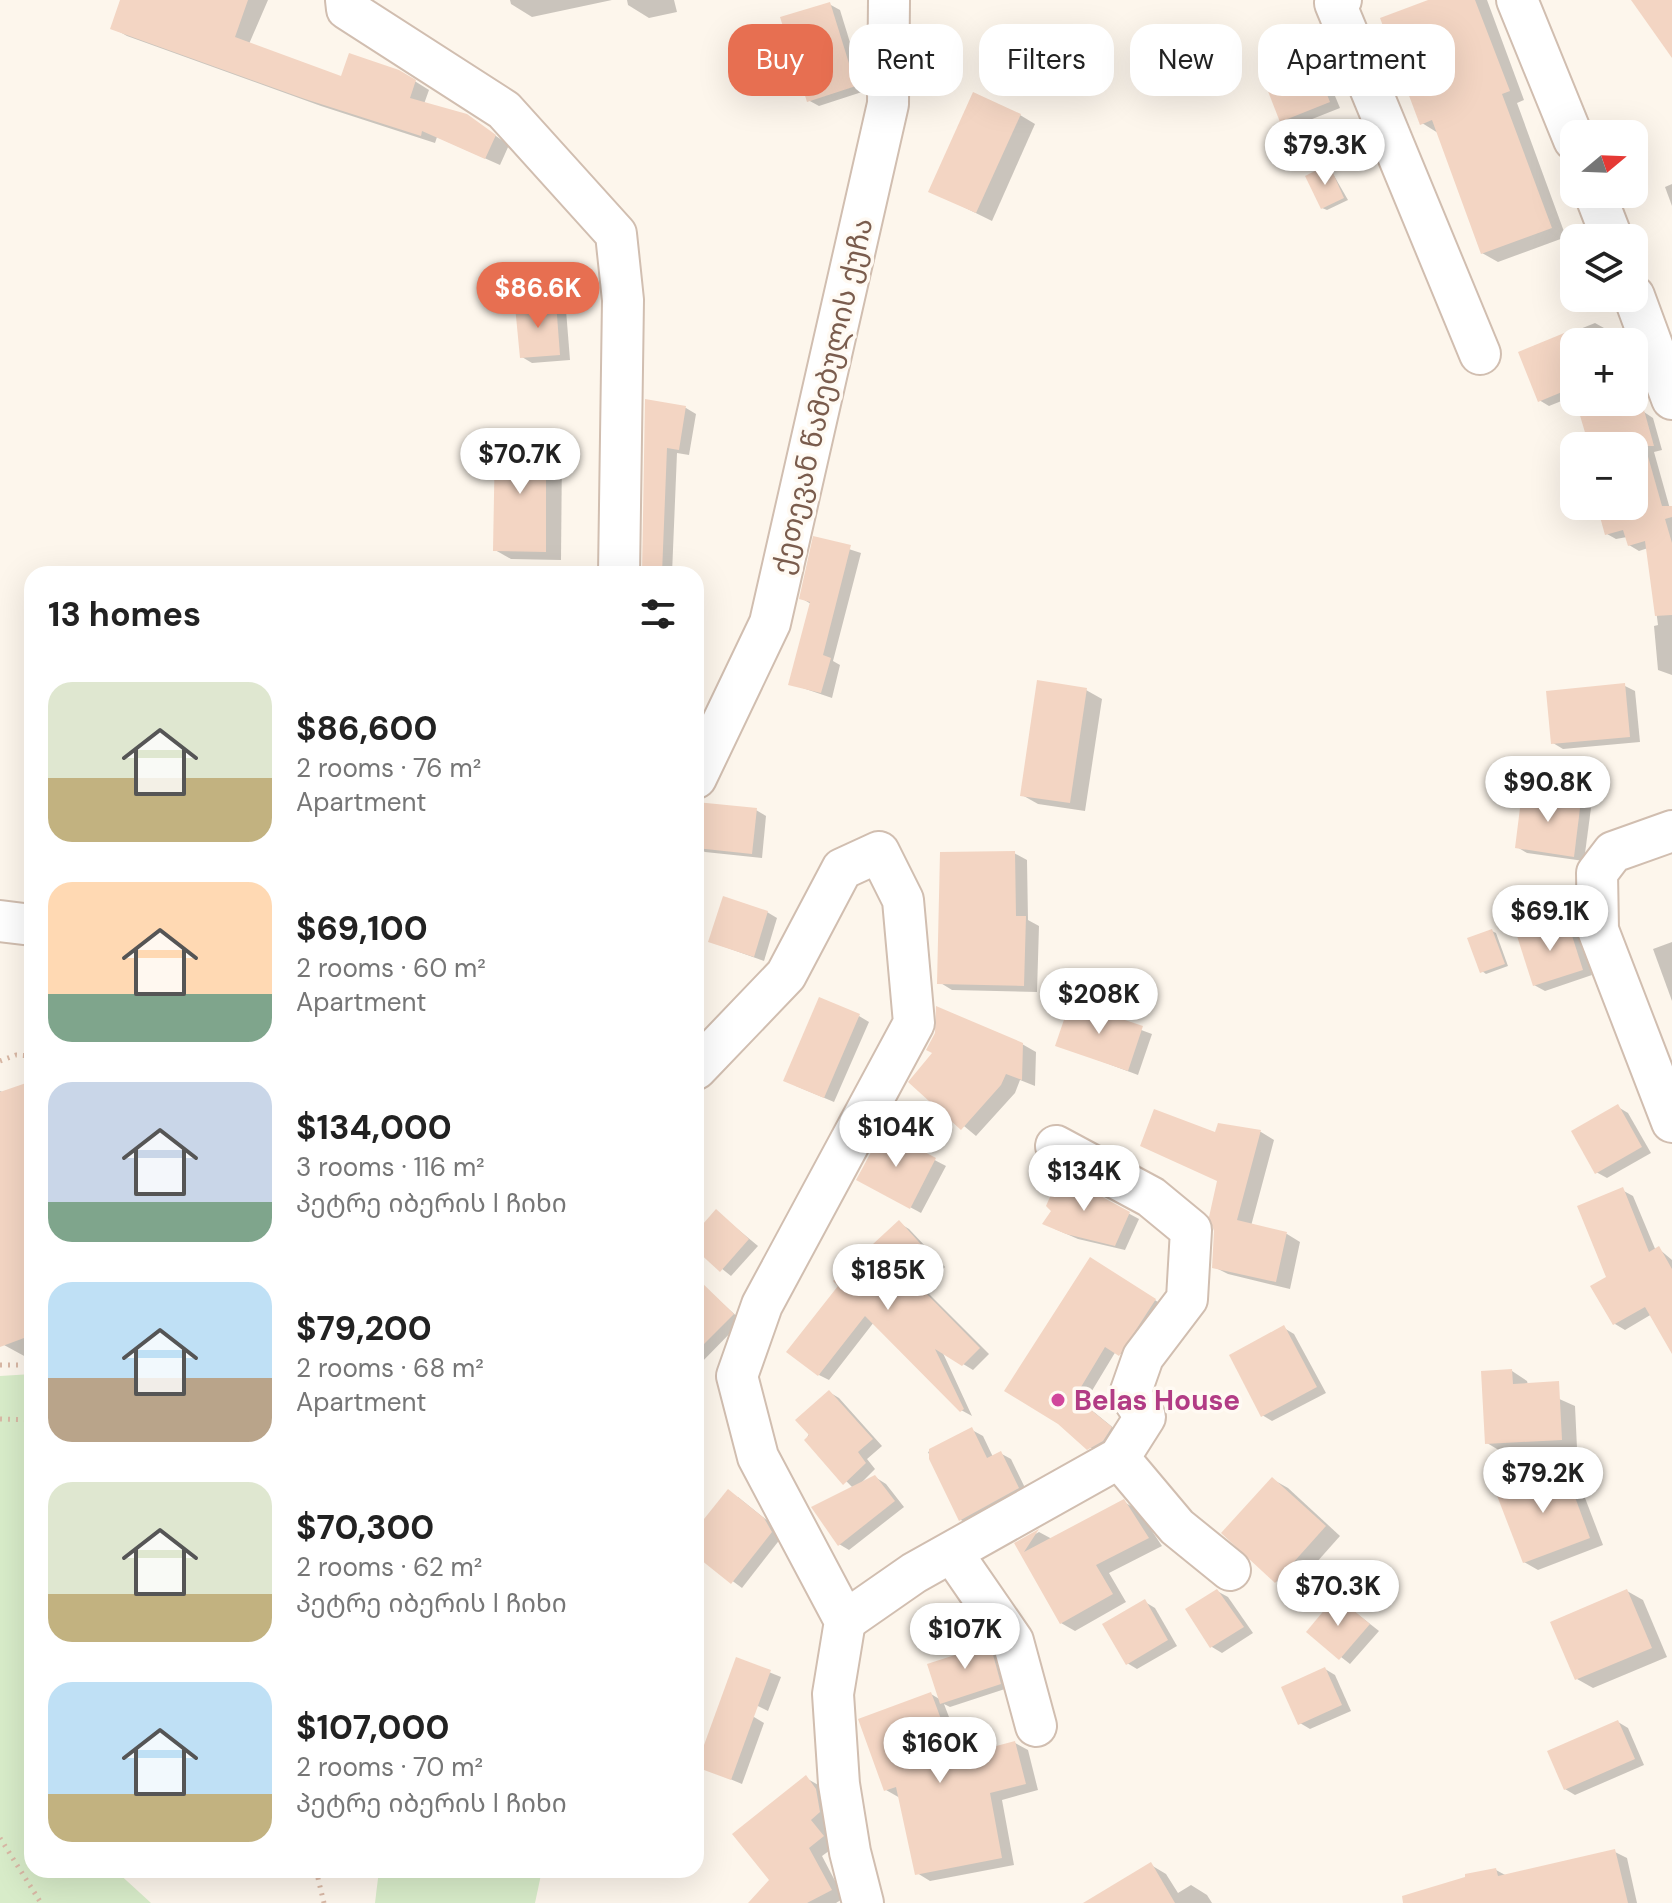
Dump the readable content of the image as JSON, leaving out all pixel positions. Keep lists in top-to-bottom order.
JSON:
{
  "streets": {
    "street": ["ქეთევან წამებულის ქუჩა"]
  },
  "places": ["Belas House"],
  "north": "right",
  "page": {
    "chip": [
      "Buy",
      "Rent",
      "Filters",
      "New",
      "Apartment"
    ],
    "price": [
      "$79.3K",
      "$86.6K",
      "$70.7K",
      "$90.8K",
      "$69.1K",
      "$208K",
      "$104K",
      "$134K",
      "$185K",
      "$79.2K",
      "$70.3K",
      "$107K",
      "$160K"
    ],
    "map_buttons": ["+", "−"],
    "heading": "13 homes",
    "list": [
      {
        "name": "$86,600",
        "note": "2 rooms · 76 m² · Apartment"
      },
      {
        "name": "$69,100",
        "note": "2 rooms · 60 m² · Apartment"
      },
      {
        "name": "$134,000",
        "note": "3 rooms · 116 m² · პეტრე იბერის I ჩიხი"
      },
      {
        "name": "$79,200",
        "note": "2 rooms · 68 m² · Apartment"
      },
      {
        "name": "$70,300",
        "note": "2 rooms · 62 m² · პეტრე იბერის I ჩიხი"
      },
      {
        "name": "$107,000",
        "note": "2 rooms · 70 m² · პეტრე იბერის I ჩიხი"
      }
    ]
  }
}
